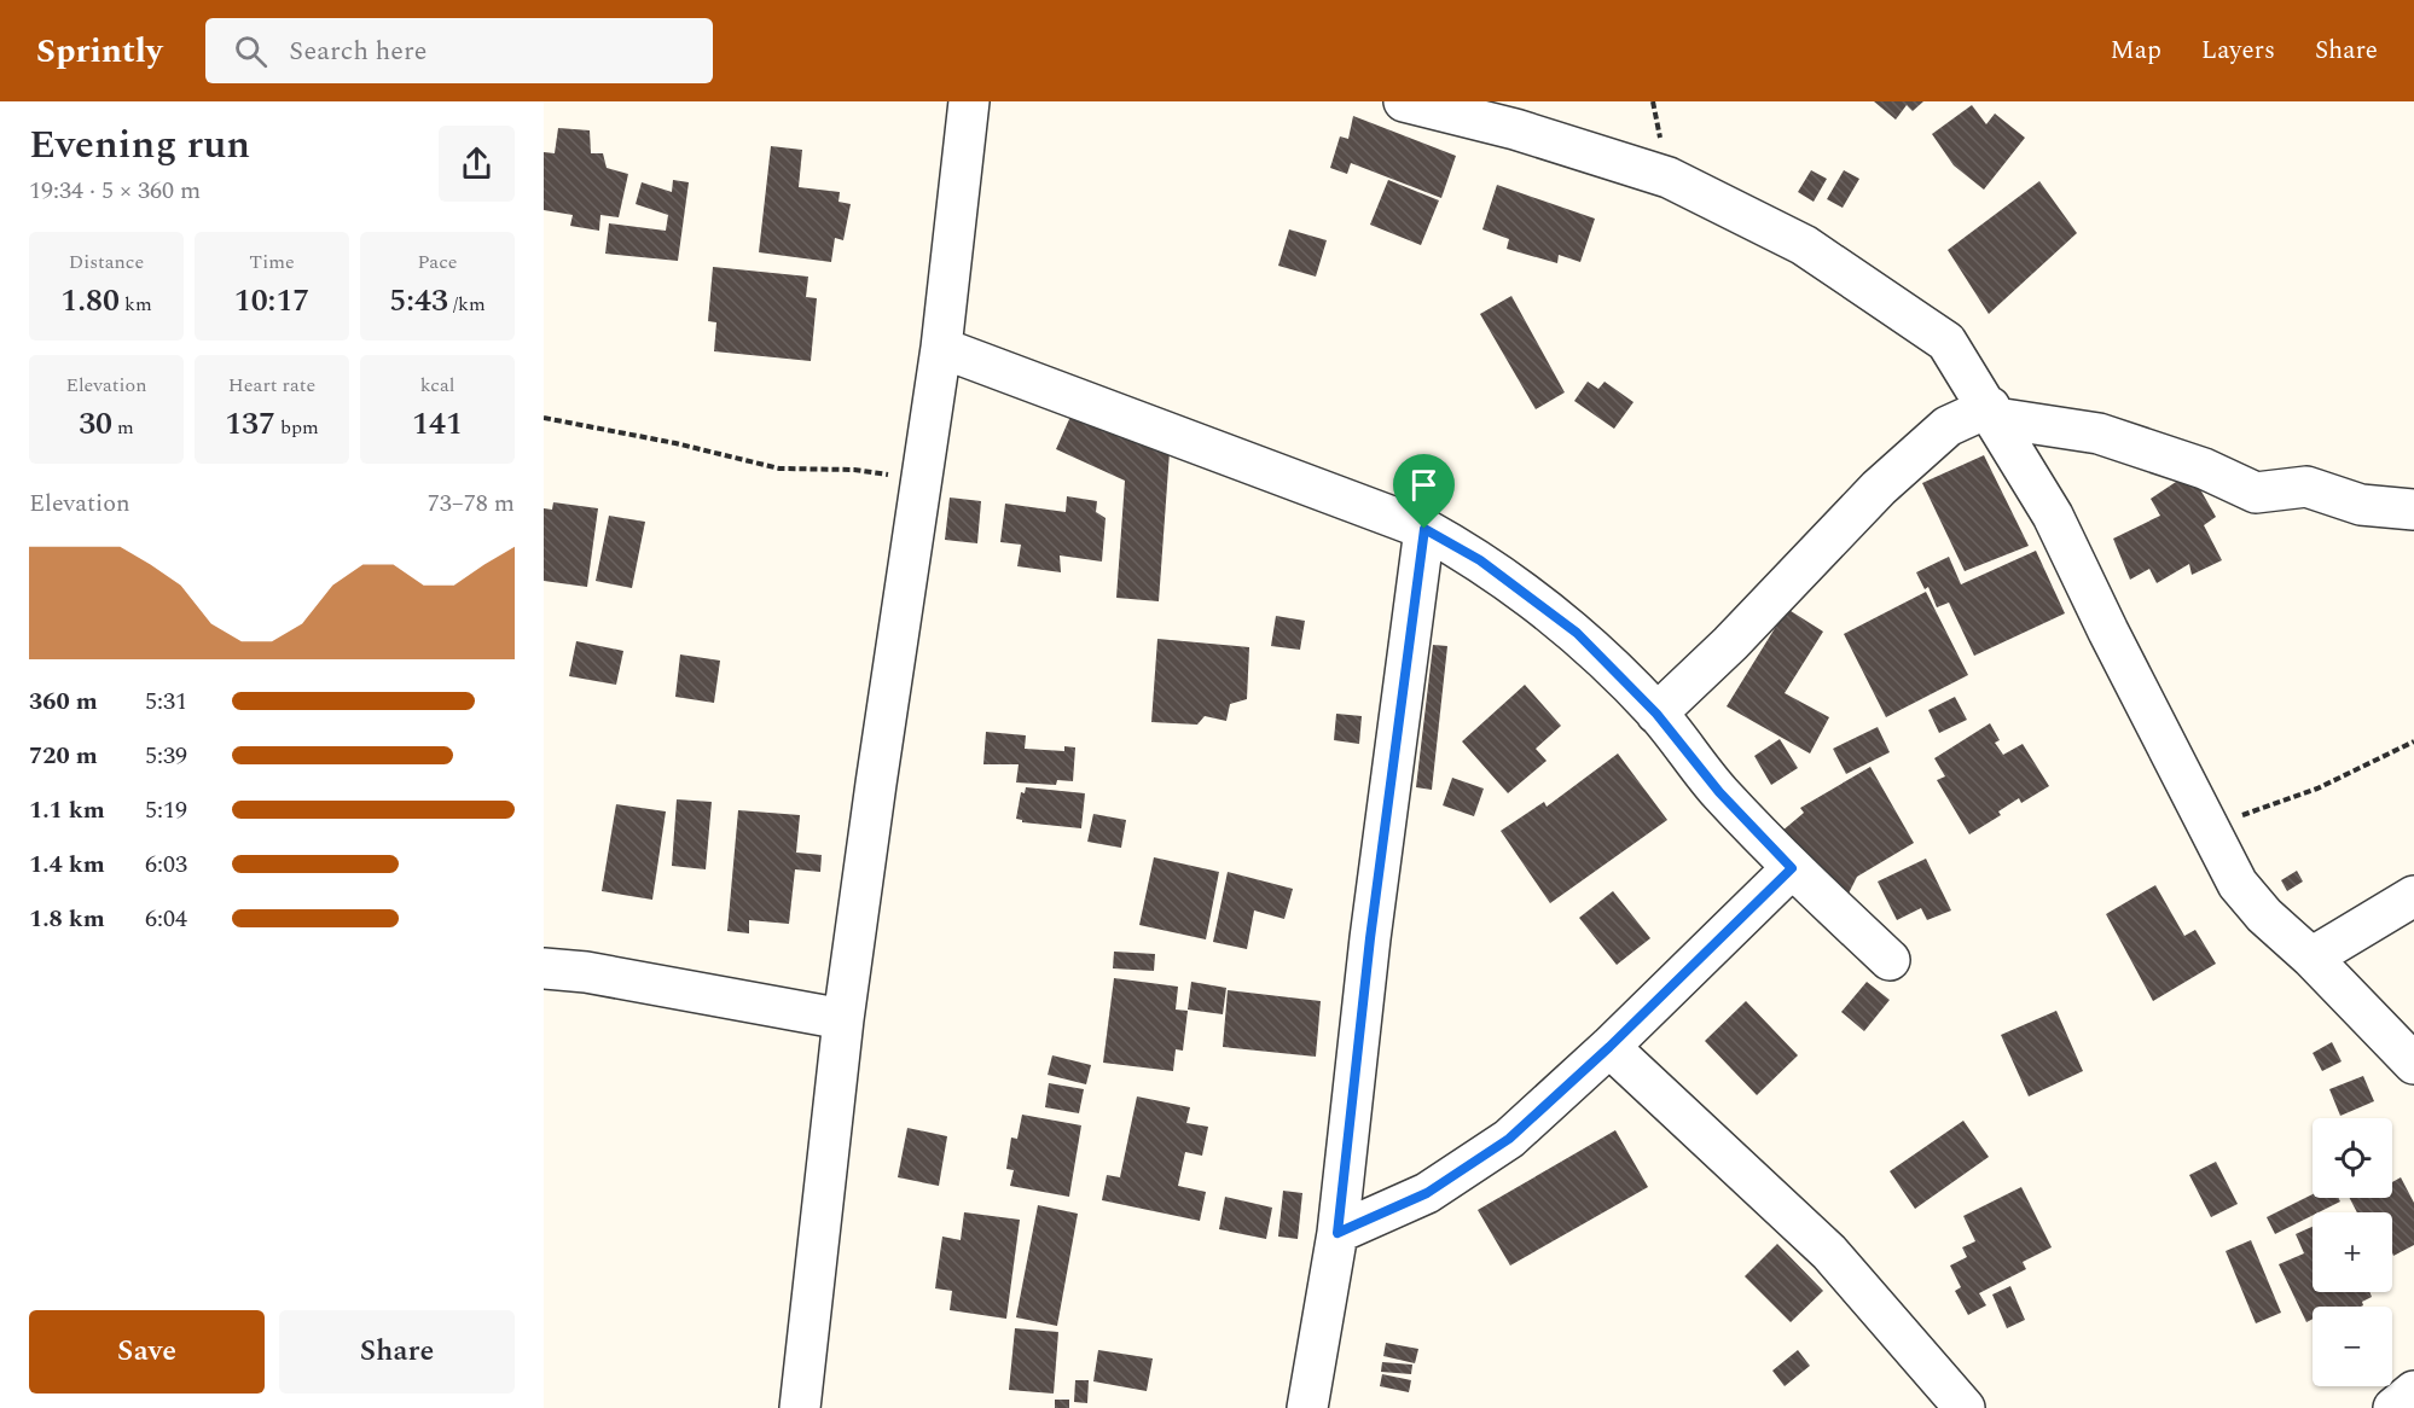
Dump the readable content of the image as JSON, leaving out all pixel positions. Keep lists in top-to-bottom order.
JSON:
{
  "page": {
    "header": "Sprintly",
    "search": "Search here",
    "nav": ["Map", "Layers", "Share"],
    "heading": ["Evening run", "19:34 · 5 × 360 m"],
    "stats": [
      ["Distance", "1.80 km"],
      ["Time", "10:17"],
      ["Pace", "5:43 /km"],
      ["Elevation", "30 m"],
      ["Heart rate", "137 bpm"],
      ["kcal", "141"]
    ],
    "chart": ["Elevation", "73–78 m"],
    "list": [
      {
        "name": "360 m",
        "note": "5:31"
      },
      {
        "name": "720 m",
        "note": "5:39"
      },
      {
        "name": "1.1 km",
        "note": "5:19"
      },
      {
        "name": "1.4 km",
        "note": "6:03"
      },
      {
        "name": "1.8 km",
        "note": "6:04"
      }
    ],
    "map_buttons": ["+", "−"],
    "buttons": ["Save", "Share"]
  }
}
